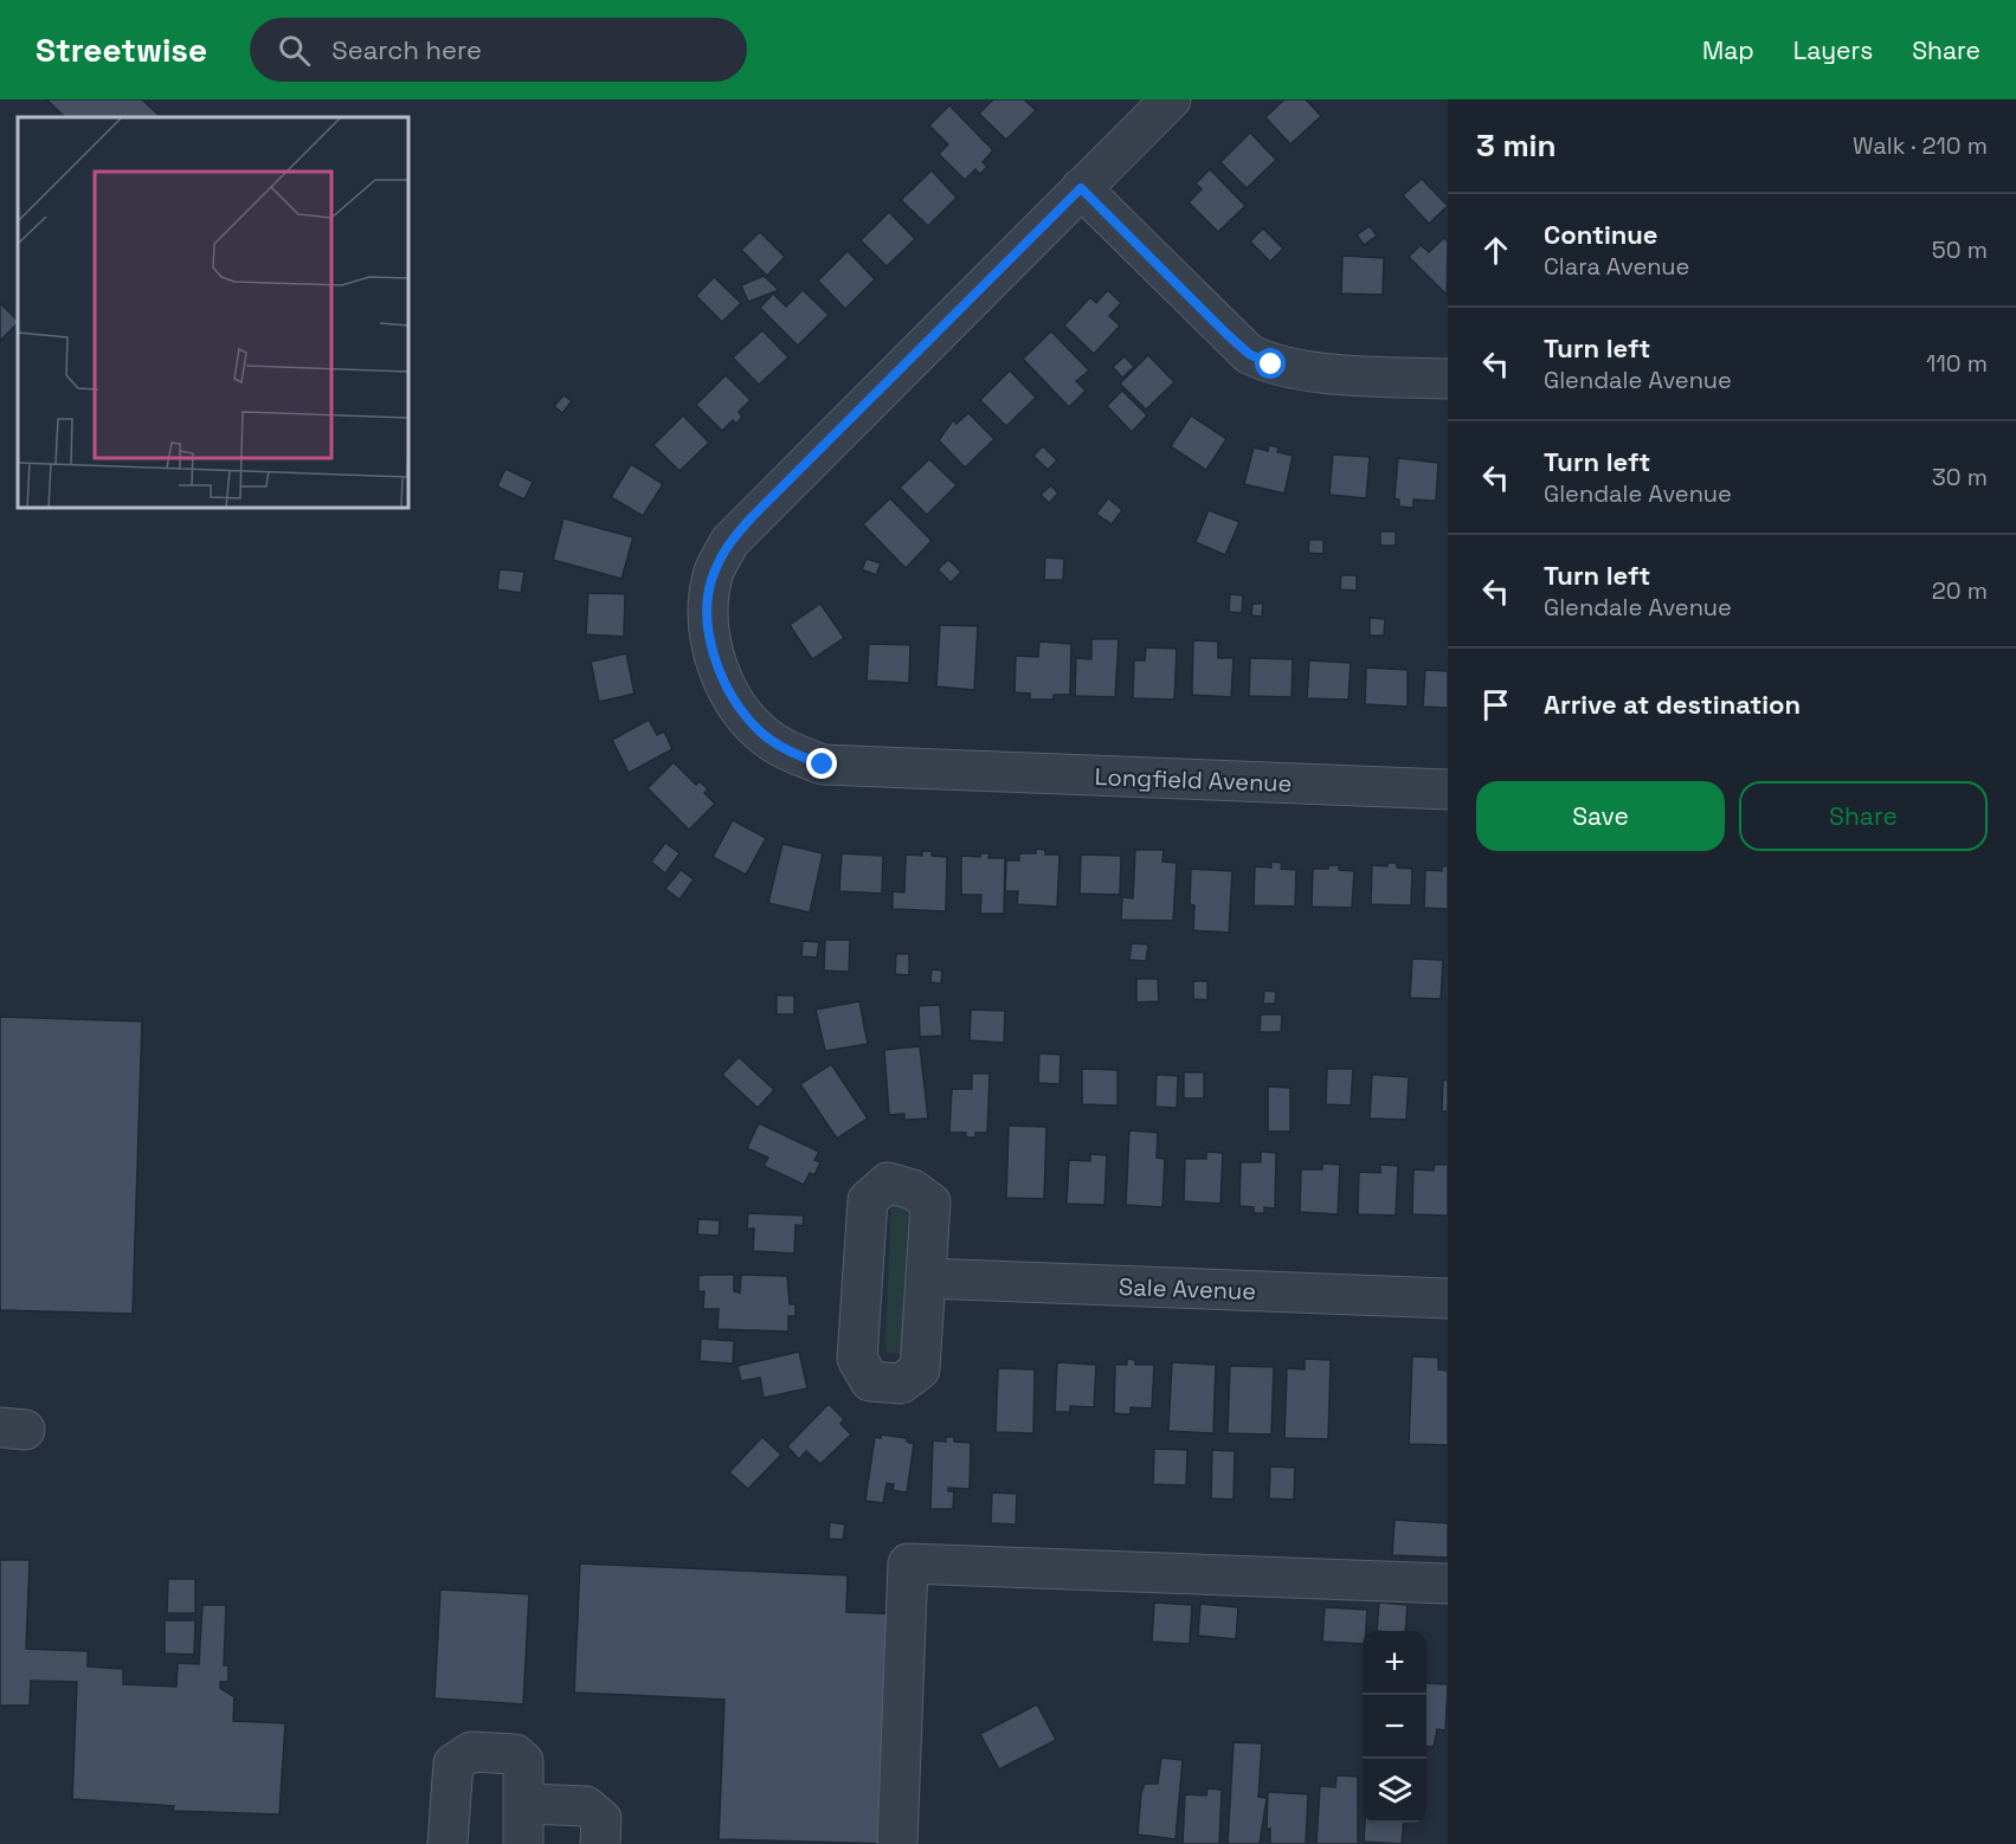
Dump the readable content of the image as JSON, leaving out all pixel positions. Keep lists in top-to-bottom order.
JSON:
{
  "streets": {
    "street": ["Longfield Avenue", "Sale Avenue"]
  },
  "page": {
    "header": "Streetwise",
    "search": "Search here",
    "nav": ["Map", "Layers", "Share"],
    "heading": ["3 min", "Walk · 210 m"],
    "list": [
      ["Continue", "Clara Avenue", "50 m"],
      ["Turn left", "Glendale Avenue", "110 m"],
      ["Turn left", "Glendale Avenue", "30 m"],
      ["Turn left", "Glendale Avenue", "20 m"],
      "Arrive at destination"
    ],
    "buttons": ["Save", "Share"],
    "map_buttons": ["+", "−"]
  }
}
